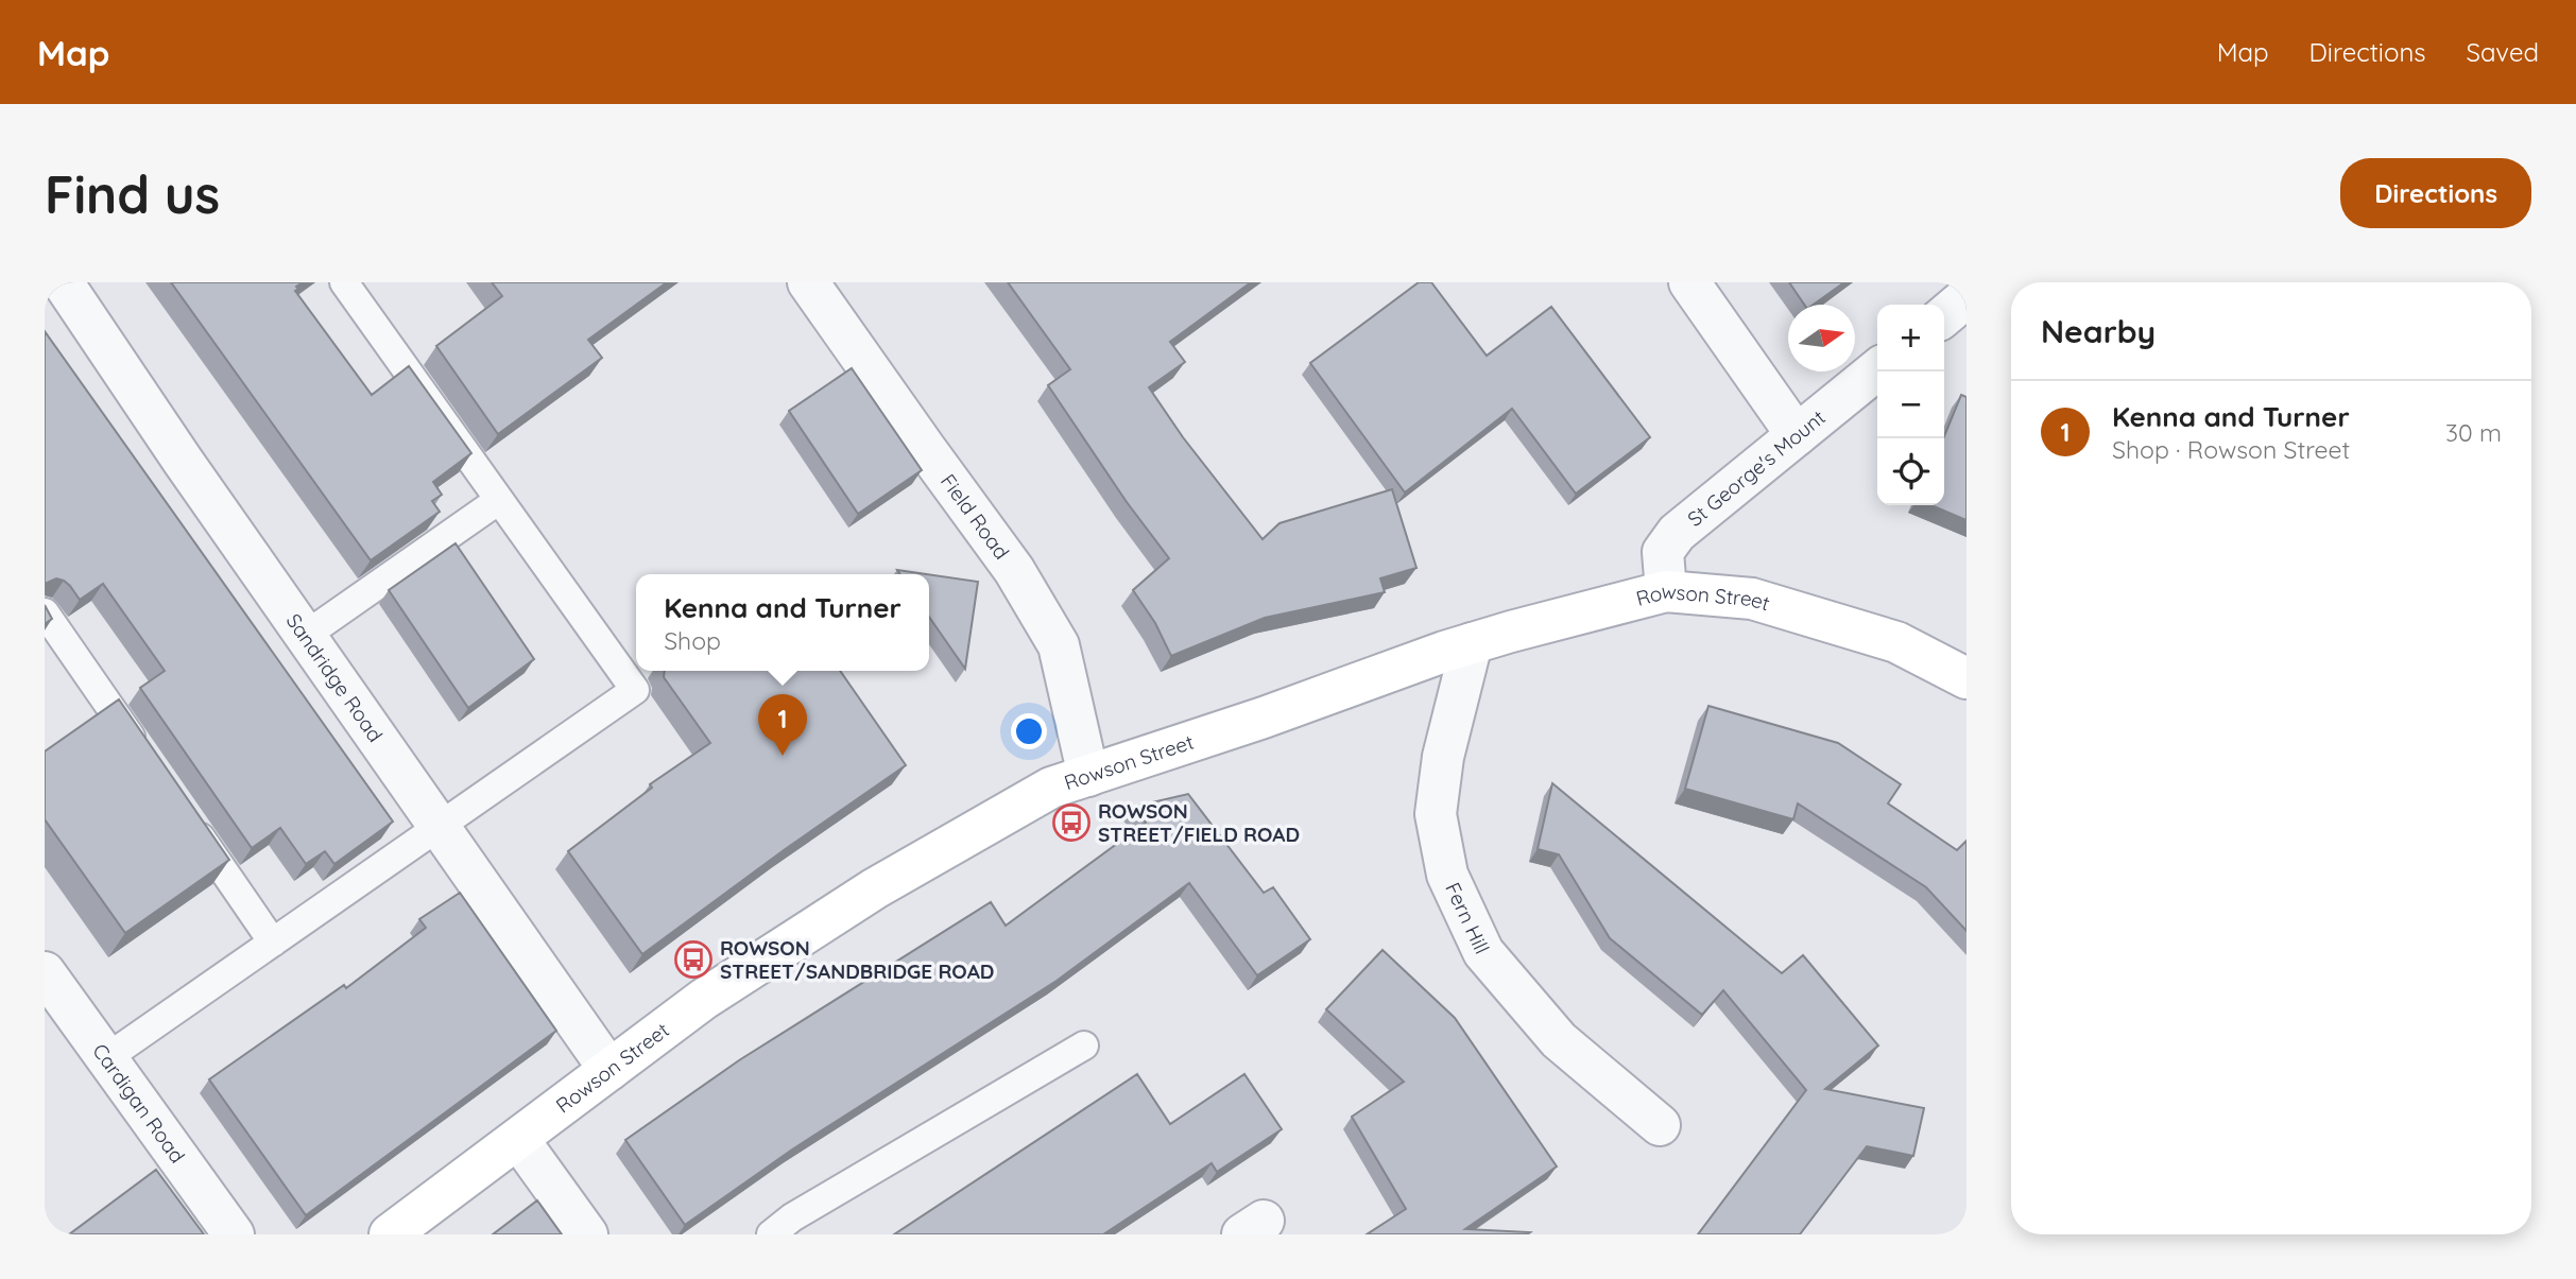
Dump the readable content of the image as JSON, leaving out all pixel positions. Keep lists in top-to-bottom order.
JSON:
{
  "streets": {
    "main road": ["Rowson Street"],
    "street": [
      "St George's Mount",
      "Field Road",
      "Sandridge Road",
      "Fern Hill",
      "Cardigan Road"
    ]
  },
  "crossings": [
    ["St George's Mount", "Rowson Street"],
    ["Field Road", "Rowson Street"],
    ["Rowson Street", "Sandridge Road"],
    ["Rowson Street", "Fern Hill"]
  ],
  "places": {
    "bus stop": ["ROWSON STREET/FIELD ROAD", "ROWSON STREET/SANDBRIDGE ROAD"]
  },
  "north": "right",
  "page": {
    "header": "Map",
    "nav": ["Map", "Directions", "Saved"],
    "buttons": "Directions",
    "title": "Find us",
    "heading": "Nearby",
    "map_buttons": ["+", "−"],
    "list": [
      {
        "mark": "1",
        "name": "Kenna and Turner",
        "note": "Shop · Rowson Street",
        "value": "30 m"
      }
    ],
    "popup": ["Kenna and Turner", "Shop"],
    "pins": "1"
  }
}
